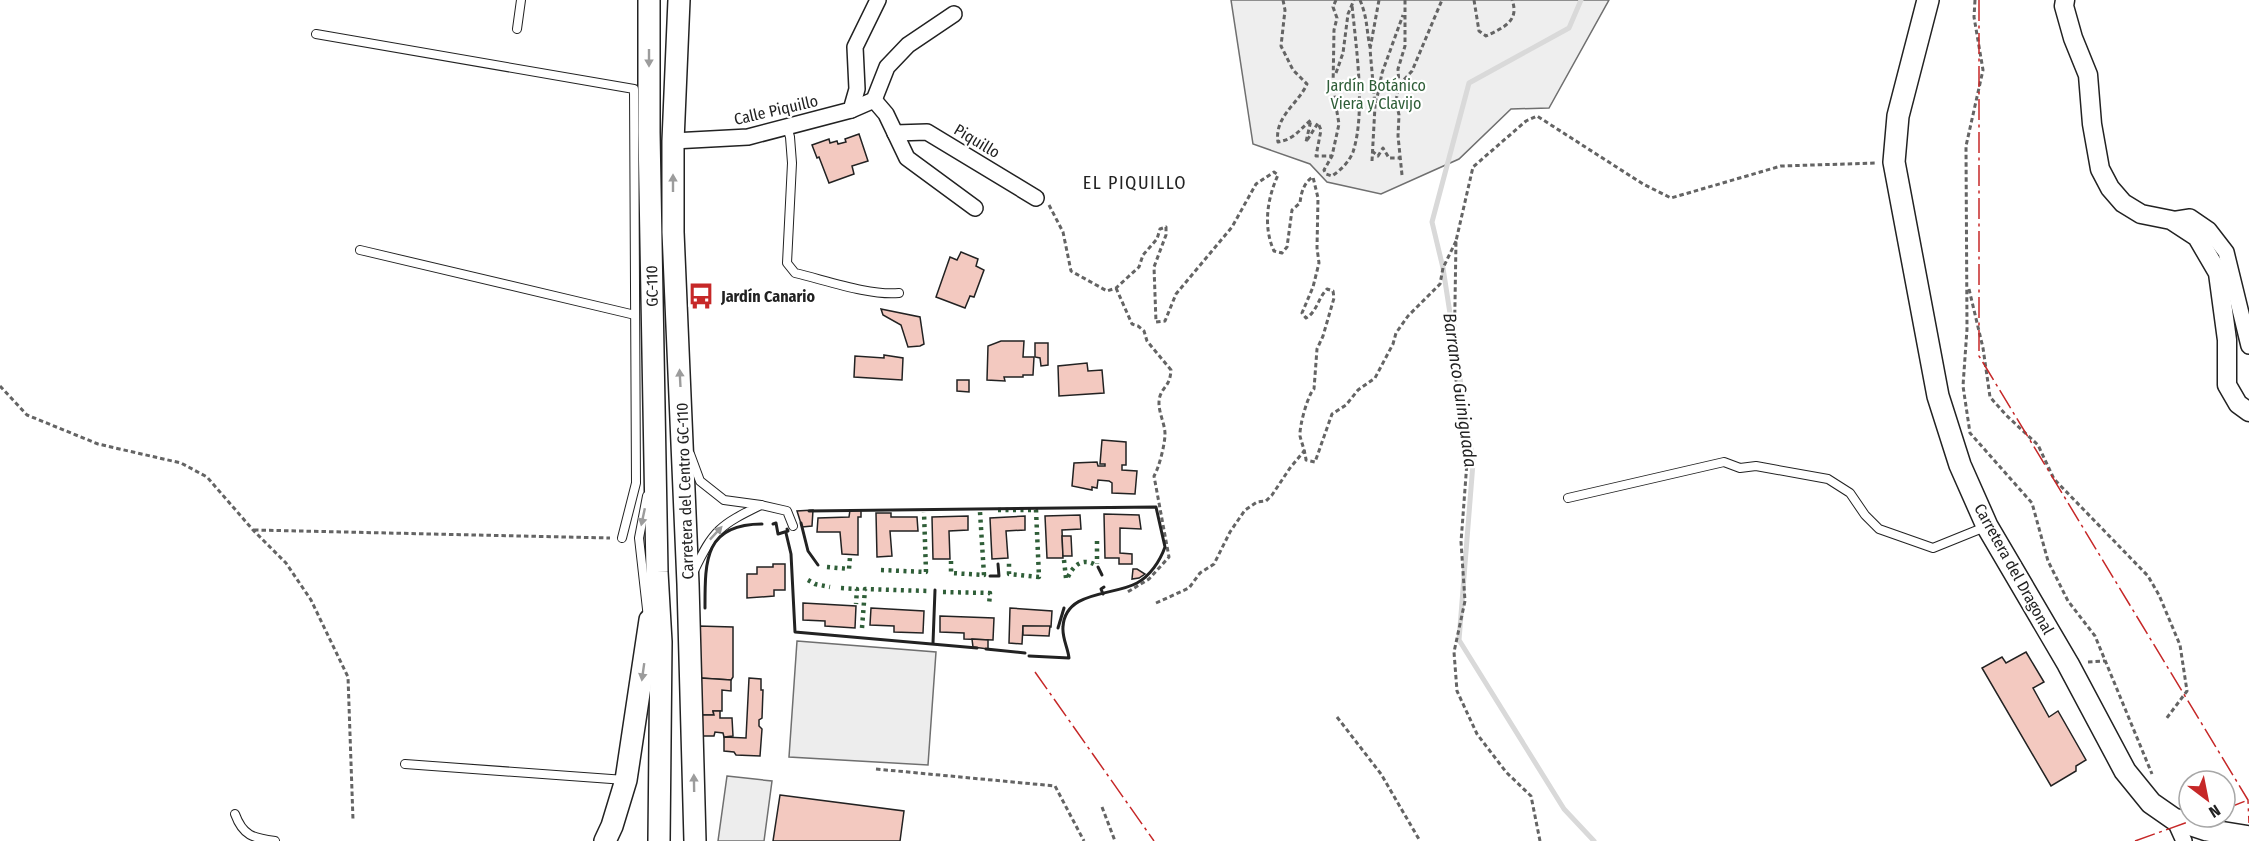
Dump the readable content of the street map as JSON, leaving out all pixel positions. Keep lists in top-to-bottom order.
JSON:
{
  "streets": {
    "main road": ["GC-110", "Carretera del Centro GC-110", "Carretera del Dragonal"],
    "street": ["Calle Piquillo", "Piquillo"]
  },
  "crossings": [
    ["Calle Piquillo", "GC-110"],
    ["Calle Piquillo", "Carretera del Centro GC-110"],
    ["GC-110", "Carretera del Centro GC-110"]
  ],
  "districts": ["EL PIQUILLO"],
  "water": ["Barranco Guiniguada"],
  "parks": ["Jardín Botánico Viera y Clavijo"],
  "places": {
    "bus stop": ["Jardín Canario"]
  },
  "north": "bottom right"
}
